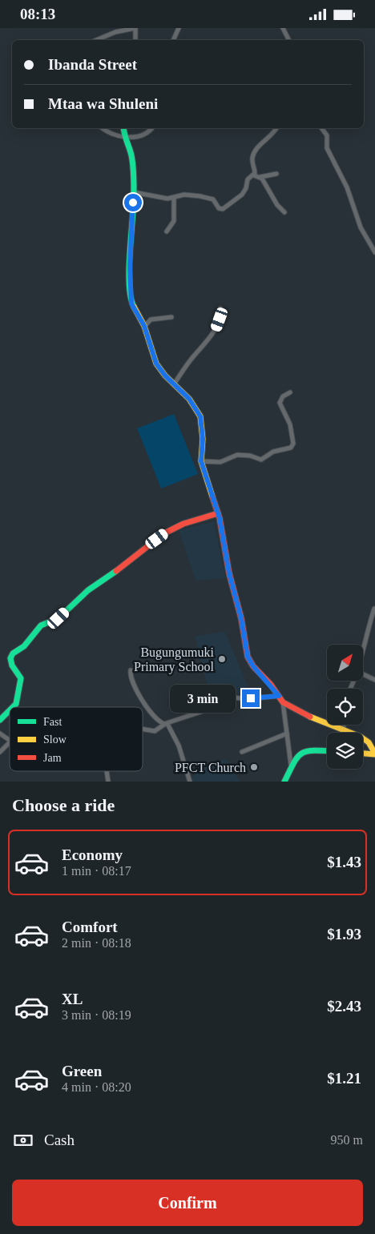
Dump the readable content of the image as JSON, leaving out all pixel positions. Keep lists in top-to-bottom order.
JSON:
{
  "places": ["Bugungumuki Primary School", "PFCT Church"],
  "legend": ["Fast", "Slow", "Jam"],
  "north": "top right",
  "page": {
    "status": "08:13",
    "banner": ["Ibanda Street", "Mtaa wa Shuleni"],
    "bubble": "3 min",
    "heading": "Choose a ride",
    "list": [
      {
        "name": "Economy",
        "note": "1 min · 08:17",
        "value": "$1.43"
      },
      {
        "name": "Comfort",
        "note": "2 min · 08:18",
        "value": "$1.93"
      },
      {
        "name": "XL",
        "note": "3 min · 08:19",
        "value": "$2.43"
      },
      {
        "name": "Green",
        "note": "4 min · 08:20",
        "value": "$1.21"
      }
    ],
    "pay": ["Cash", "950 m"],
    "buttons": "Confirm"
  }
}
